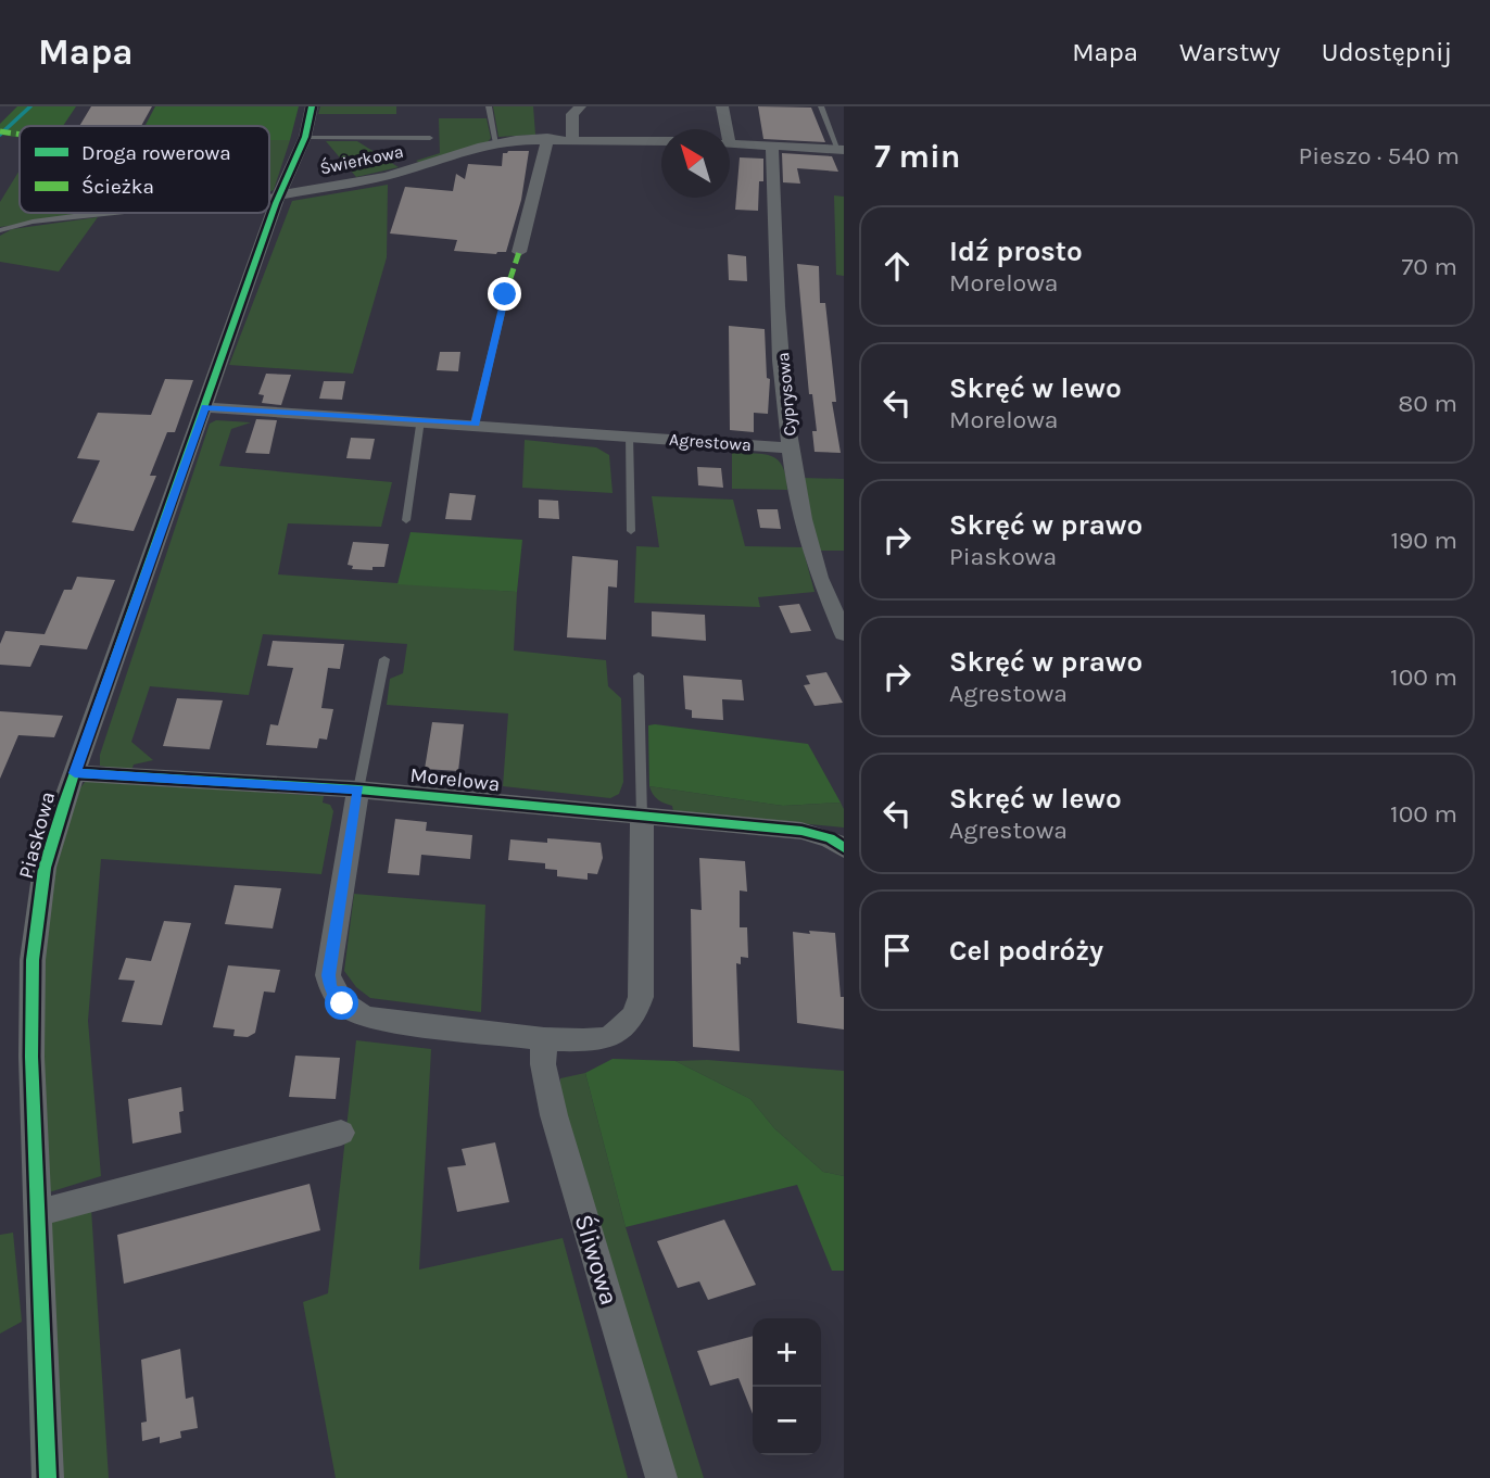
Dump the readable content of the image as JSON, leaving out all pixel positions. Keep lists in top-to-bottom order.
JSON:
{
  "streets": {
    "street": [
      "Świerkowa",
      "Cyprysowa",
      "Agrestowa",
      "Morelowa",
      "Piaskowa",
      "Śliwowa"
    ]
  },
  "crossings": [
    ["Świerkowa", "Piaskowa"],
    ["Cyprysowa", "Agrestowa"],
    ["Agrestowa", "Piaskowa"],
    ["Morelowa", "Piaskowa"]
  ],
  "legend": ["Droga rowerowa", "Ścieżka"],
  "north": "top left",
  "page": {
    "header": "Mapa",
    "nav": ["Mapa", "Warstwy", "Udostępnij"],
    "heading": ["7 min", "Pieszo · 540 m"],
    "list": [
      ["Idź prosto", "Morelowa", "70 m"],
      ["Skręć w lewo", "Morelowa", "80 m"],
      ["Skręć w prawo", "Piaskowa", "190 m"],
      ["Skręć w prawo", "Agrestowa", "100 m"],
      ["Skręć w lewo", "Agrestowa", "100 m"],
      "Cel podróży"
    ],
    "map_buttons": ["+", "−"]
  }
}
